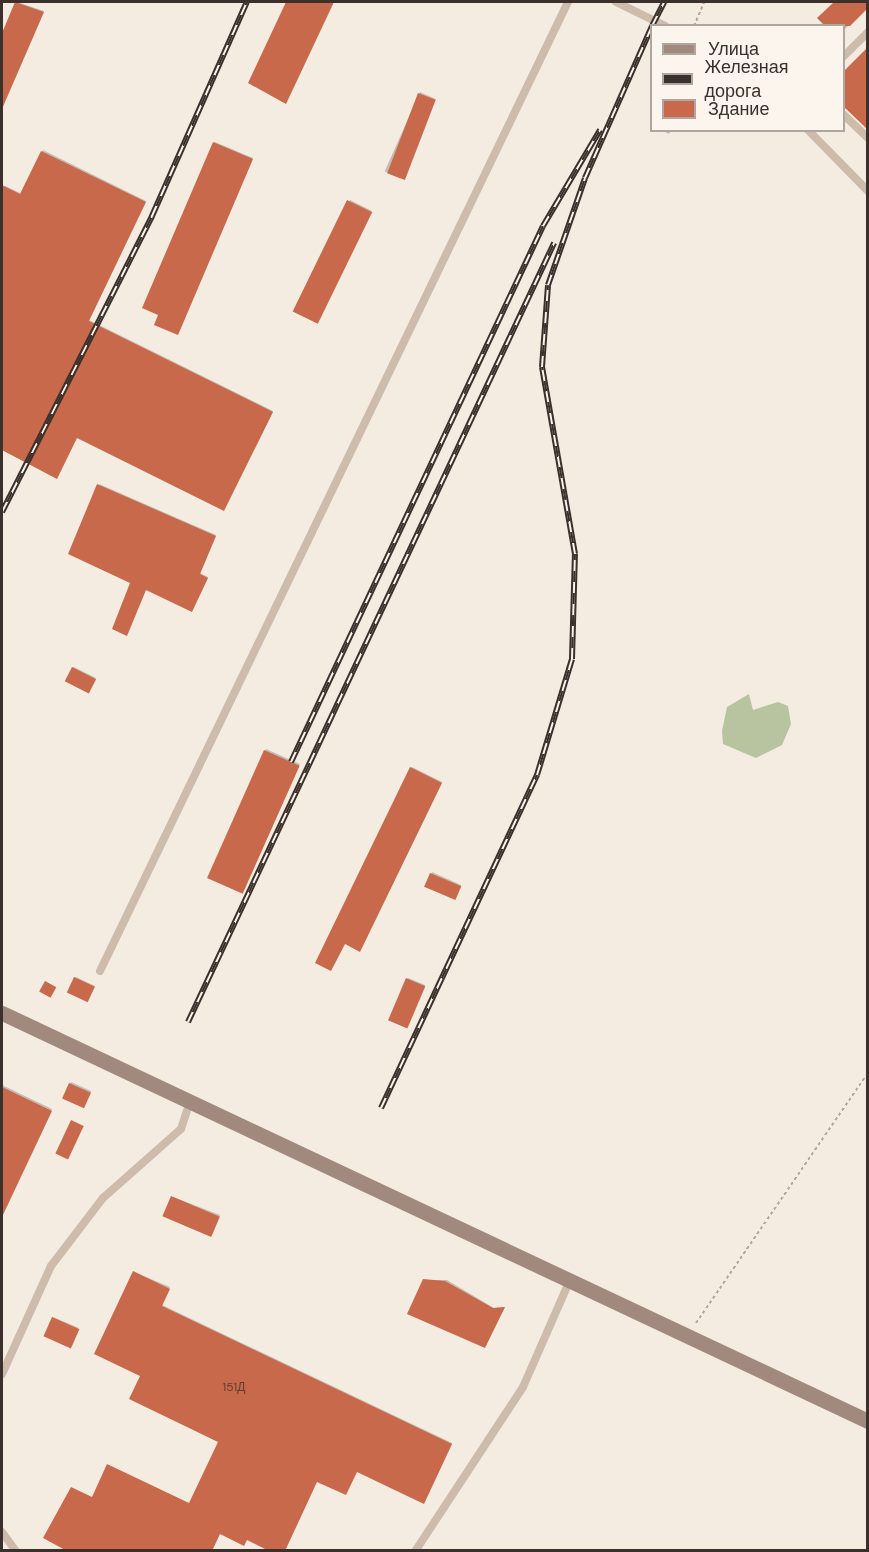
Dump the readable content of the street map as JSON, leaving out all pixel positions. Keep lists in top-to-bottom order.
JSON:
{
  "house_numbers": ["151Д"],
  "legend": ["Улица", "Железная дорога", "Здание"]
}
